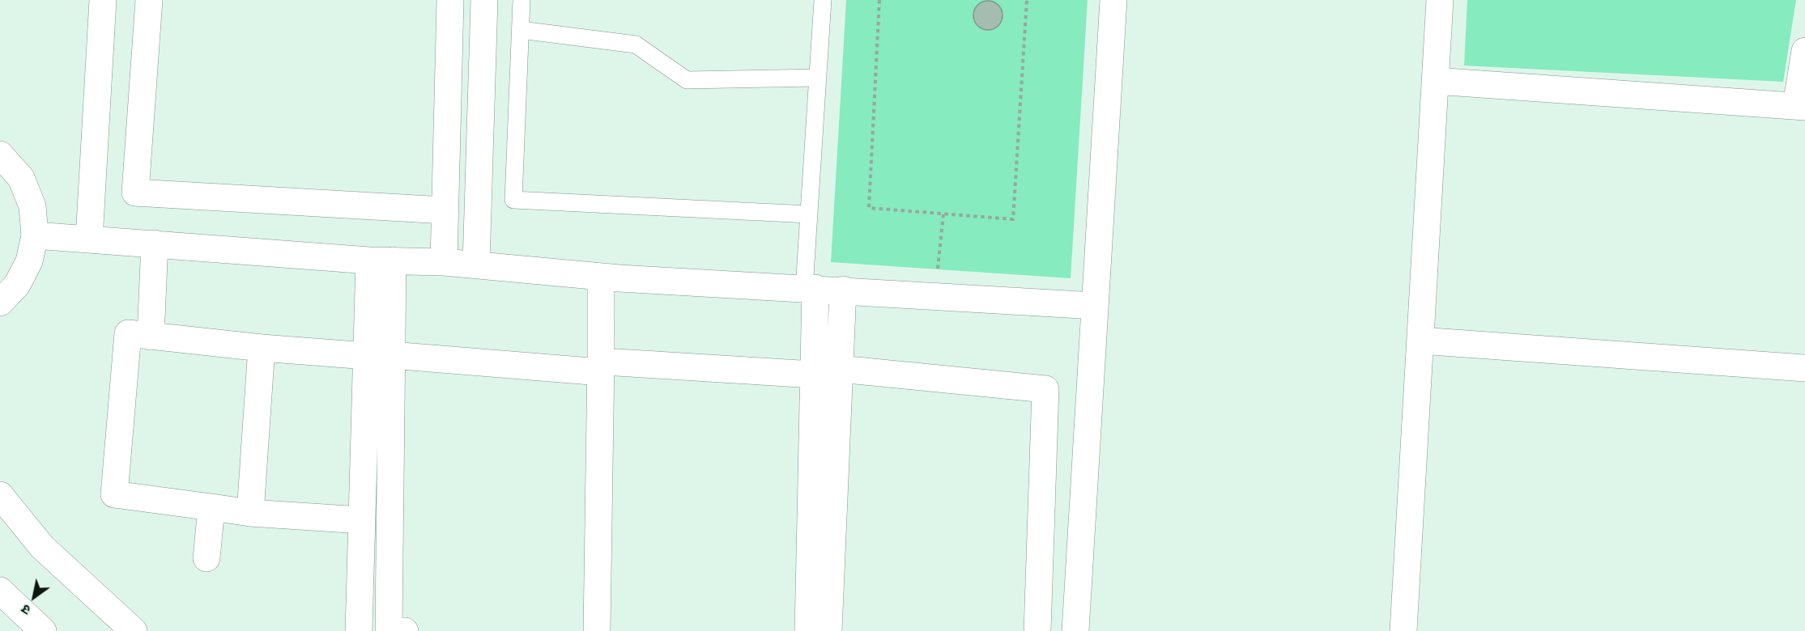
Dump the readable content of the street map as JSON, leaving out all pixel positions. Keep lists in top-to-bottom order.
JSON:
{
  "north": "bottom left"
}
